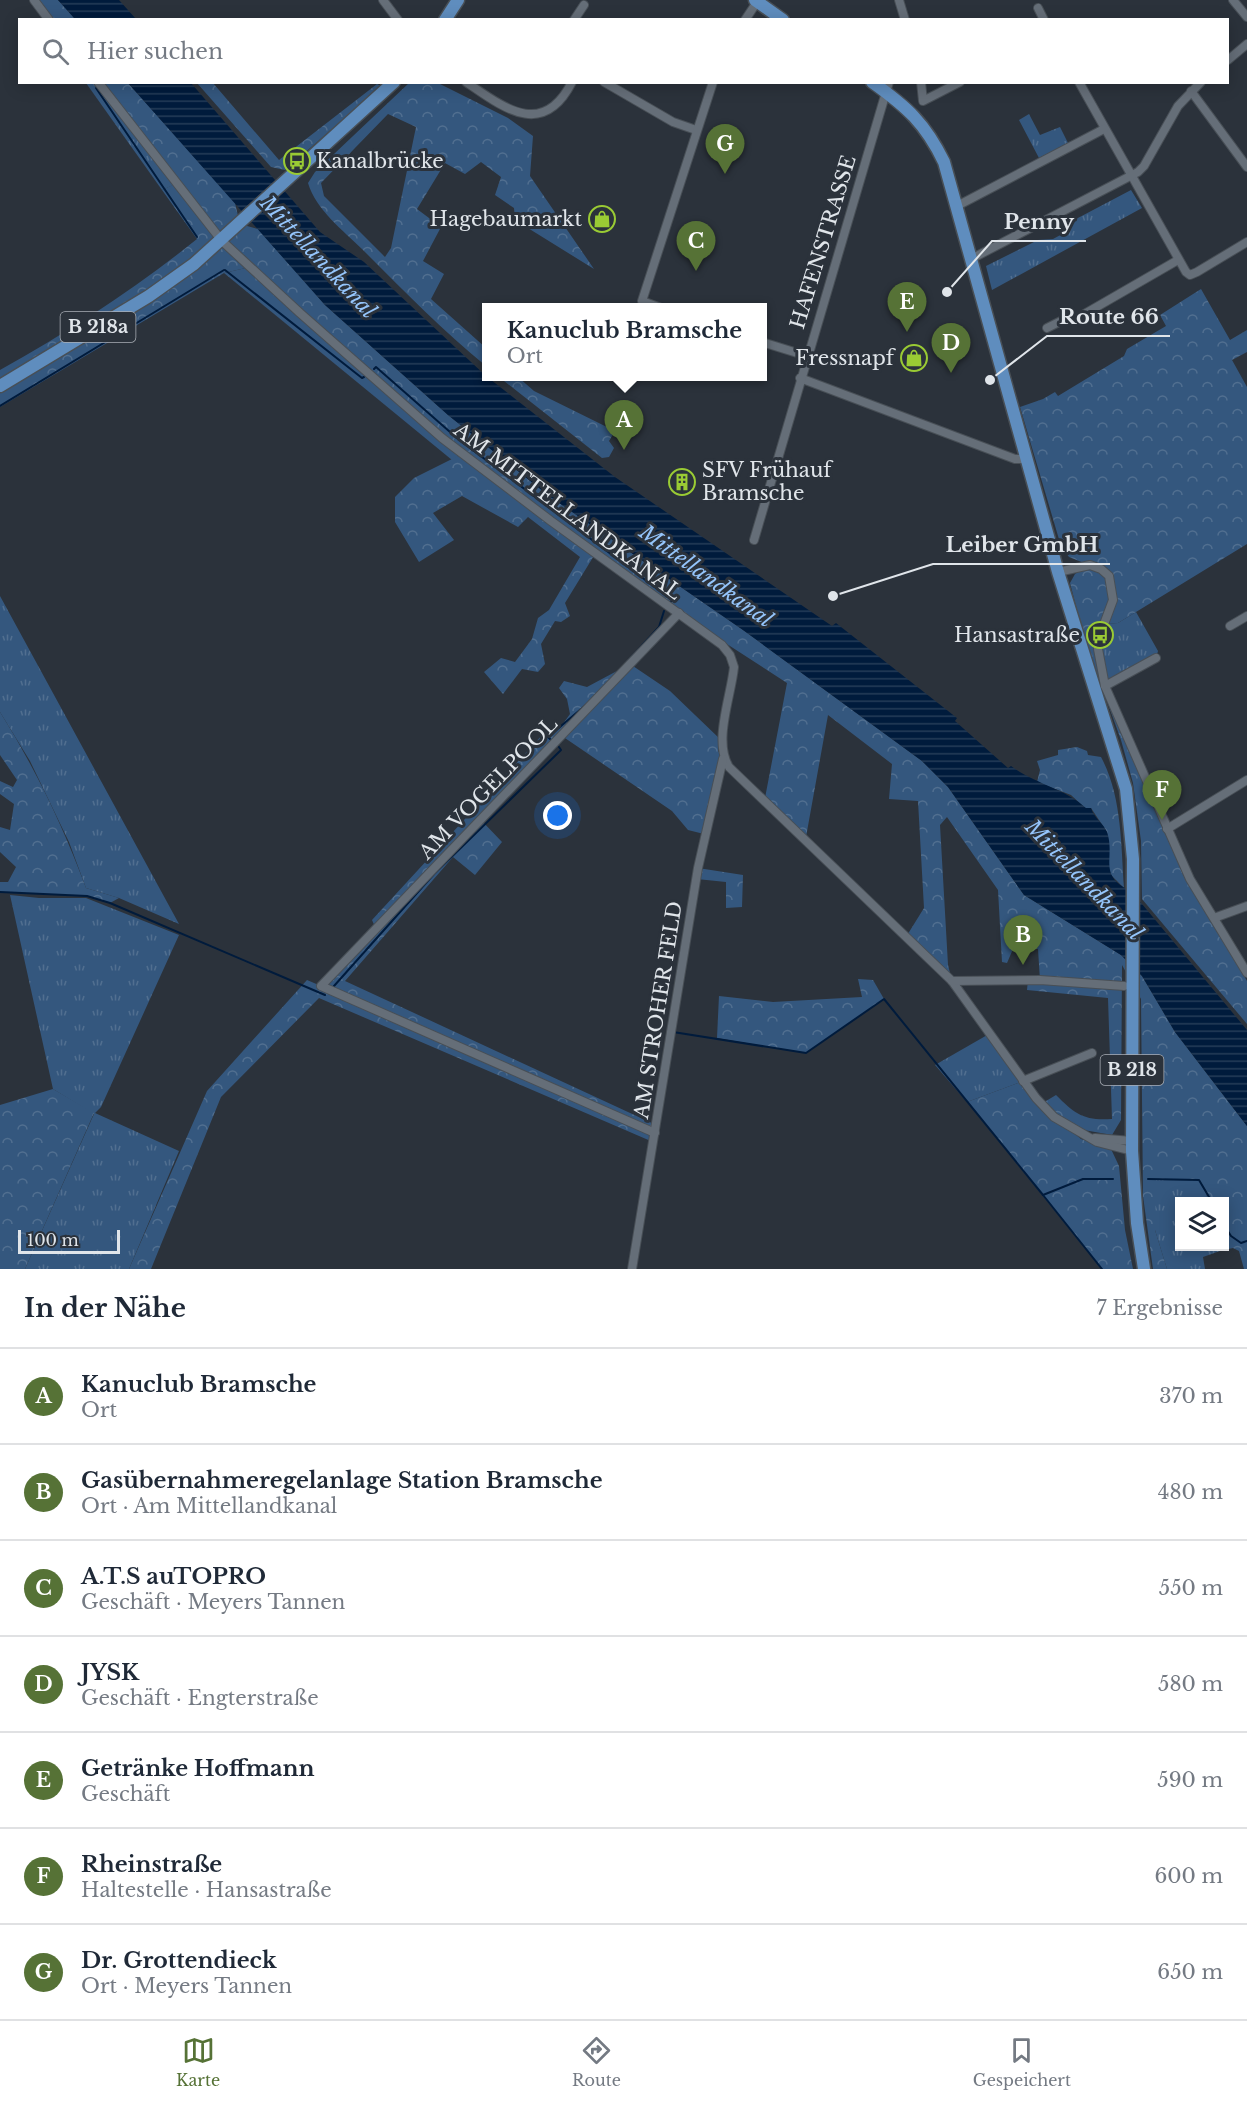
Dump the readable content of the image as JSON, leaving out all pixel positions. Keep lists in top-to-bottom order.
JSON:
{
  "streets": {
    "main road": ["B 218a", "B 218"],
    "street": [
      "HAFENSTRASSE",
      "AM MITTELLANDKANAL",
      "AM VOGELPOOL",
      "AM STROHER FELD"
    ]
  },
  "crossings": [
    ["HAFENSTRASSE", "B 218"],
    ["B 218a", "AM MITTELLANDKANAL"],
    ["AM MITTELLANDKANAL", "AM VOGELPOOL"],
    ["AM MITTELLANDKANAL", "AM STROHER FELD"],
    ["AM VOGELPOOL", "AM STROHER FELD"]
  ],
  "water": ["Mittellandkanal"],
  "places": {
    "bus stop": ["Kanalbrücke", "Hansastraße"],
    "shop": ["Hagebaumarkt", "Fressnapf"],
    "other": ["Penny", "Route 66", "Leiber GmbH"],
    "building": ["SFV Frühauf Bramsche"]
  },
  "scale_bar": "100 m",
  "page": {
    "search": "Hier suchen",
    "pins": [
      "G",
      "C",
      "E",
      "D",
      "A",
      "F",
      "B"
    ],
    "popup": ["Kanuclub Bramsche", "Ort"],
    "scale": "100 m",
    "heading": ["In der Nähe", "7 Ergebnisse"],
    "list": [
      {
        "mark": "A",
        "name": "Kanuclub Bramsche",
        "note": "Ort",
        "value": "370 m"
      },
      {
        "mark": "B",
        "name": "Gasübernahmeregelanlage Station Bramsche",
        "note": "Ort · Am Mittellandkanal",
        "value": "480 m"
      },
      {
        "mark": "C",
        "name": "A.T.S auTOPRO",
        "note": "Geschäft · Meyers Tannen",
        "value": "550 m"
      },
      {
        "mark": "D",
        "name": "JYSK",
        "note": "Geschäft · Engterstraße",
        "value": "580 m"
      },
      {
        "mark": "E",
        "name": "Getränke Hoffmann",
        "note": "Geschäft",
        "value": "590 m"
      },
      {
        "mark": "F",
        "name": "Rheinstraße",
        "note": "Haltestelle · Hansastraße",
        "value": "600 m"
      },
      {
        "mark": "G",
        "name": "Dr. Grottendieck",
        "note": "Ort · Meyers Tannen",
        "value": "650 m"
      }
    ],
    "nav": ["Karte", "Route", "Gespeichert"]
  }
}
